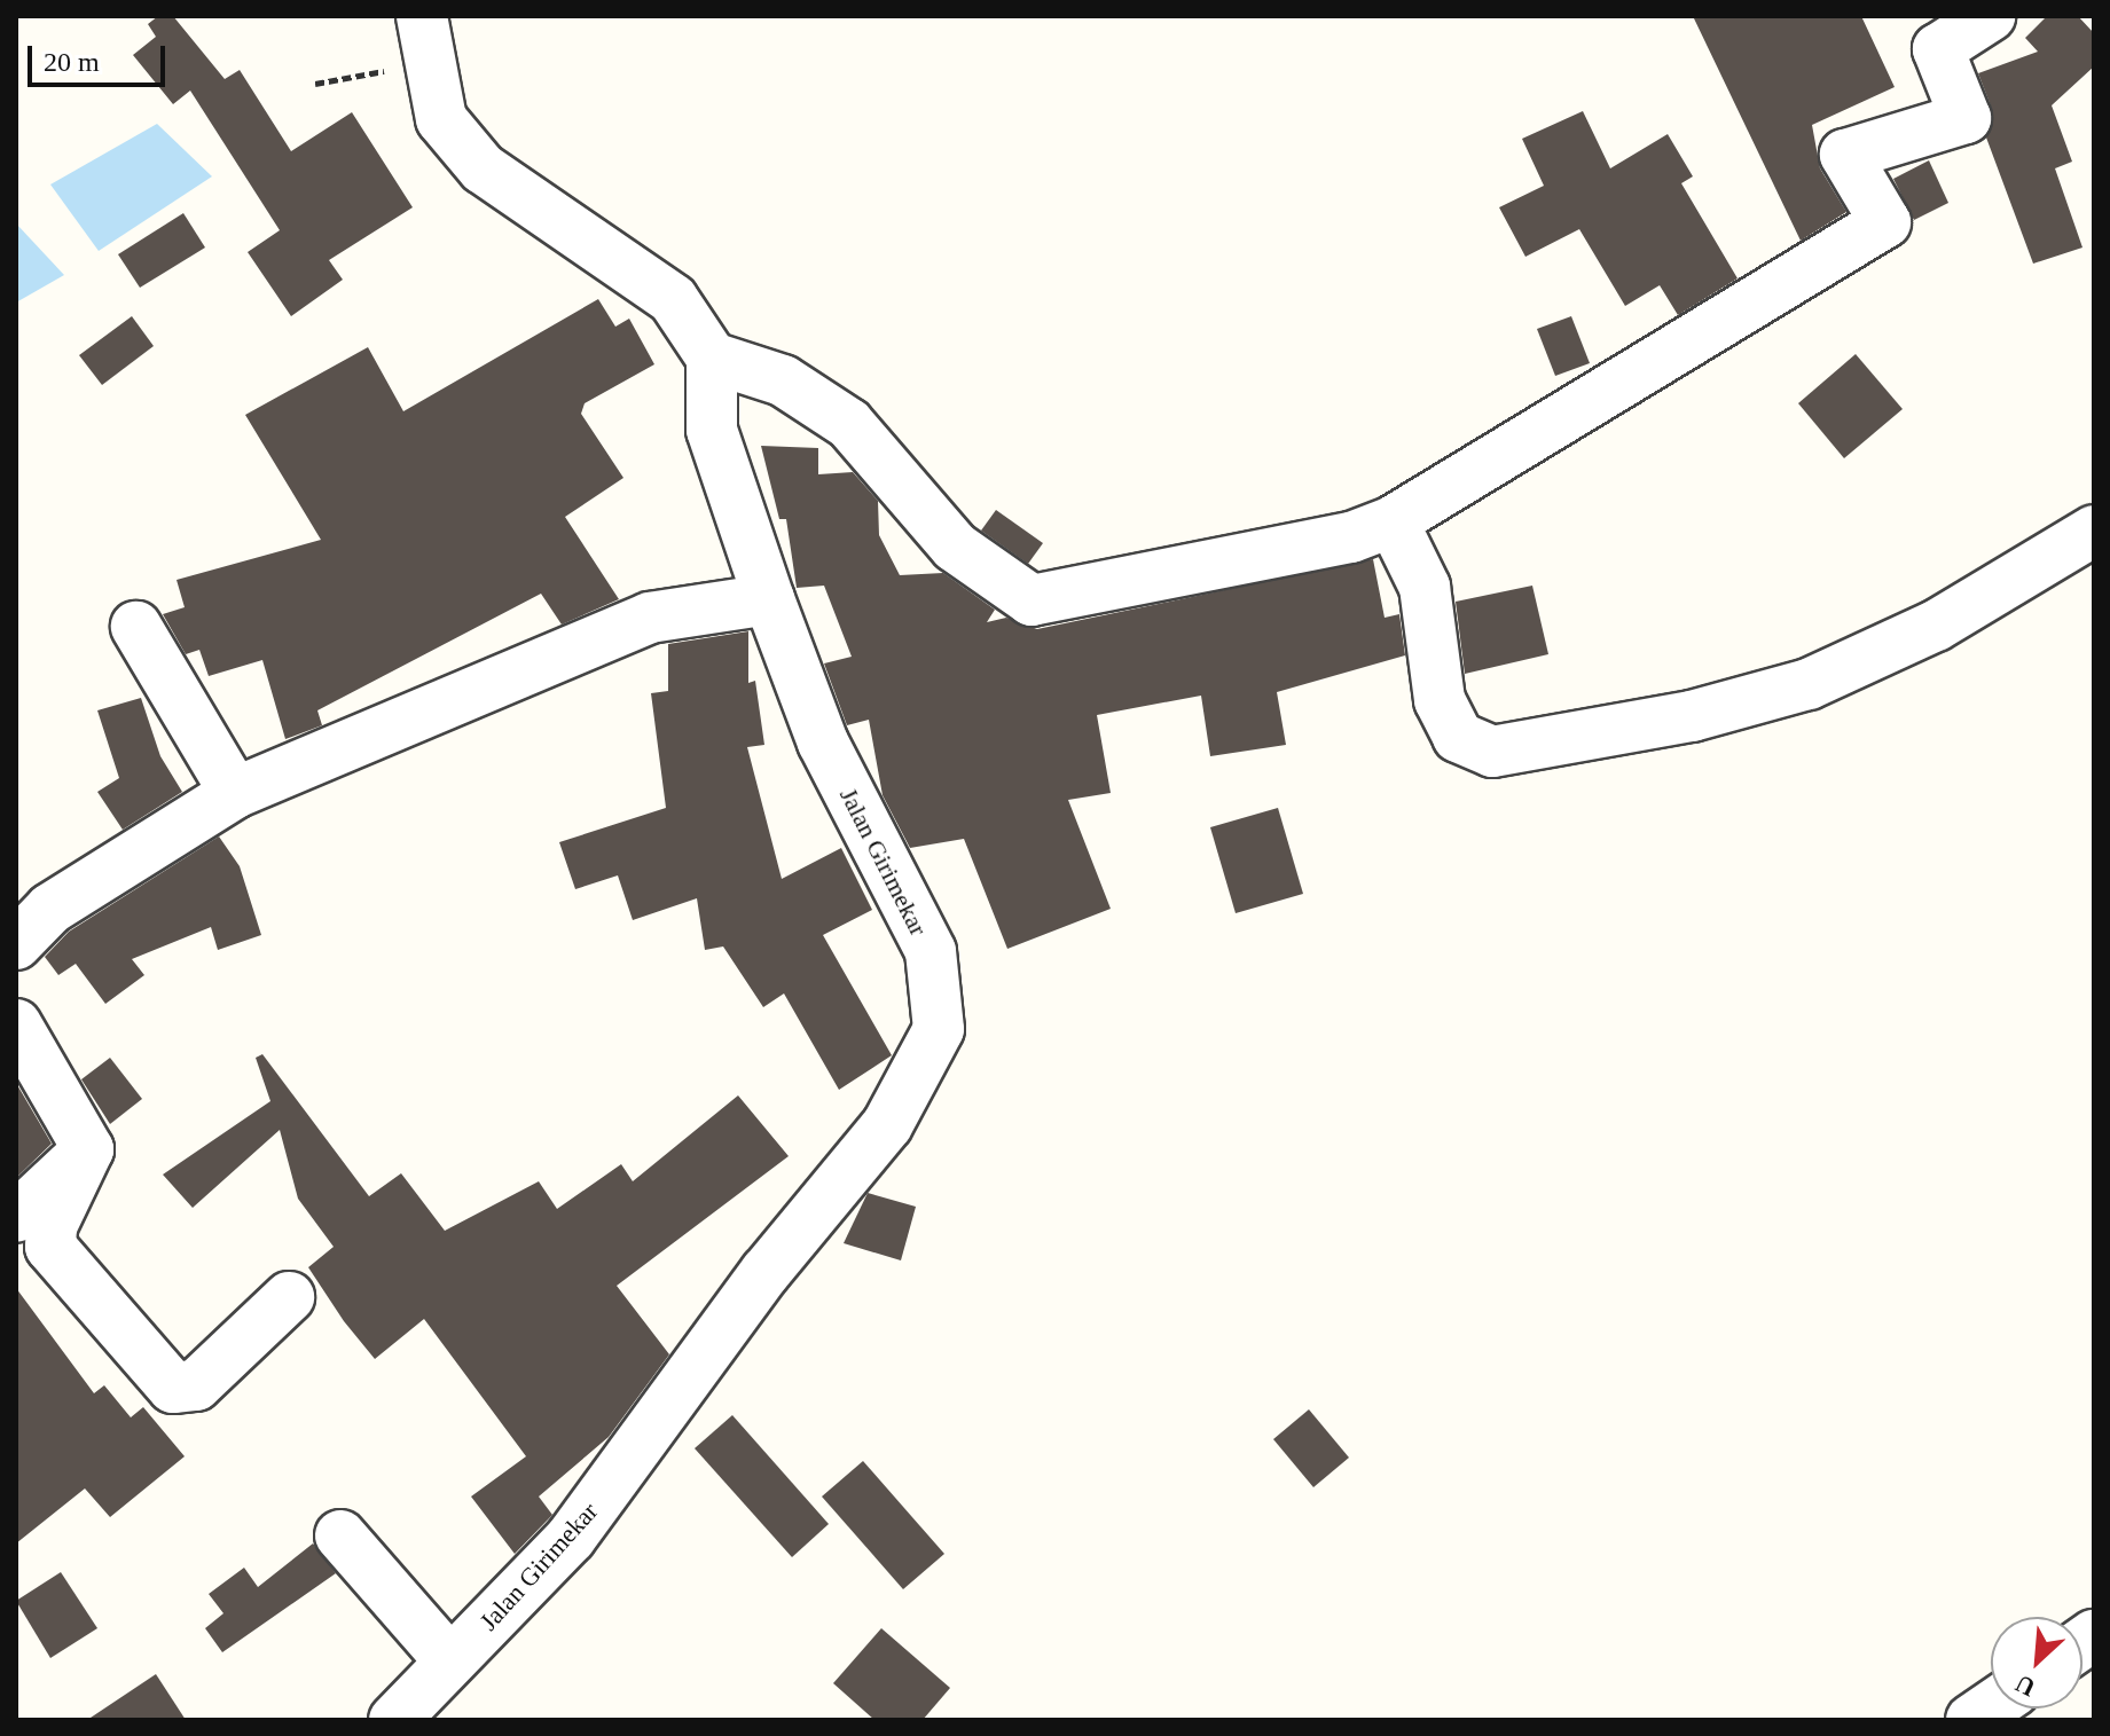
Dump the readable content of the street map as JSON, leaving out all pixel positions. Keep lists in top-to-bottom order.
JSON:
{
  "streets": {
    "street": ["Jalan Girimekar"]
  },
  "scale_bar": "20 m",
  "north": "bottom left"
}
